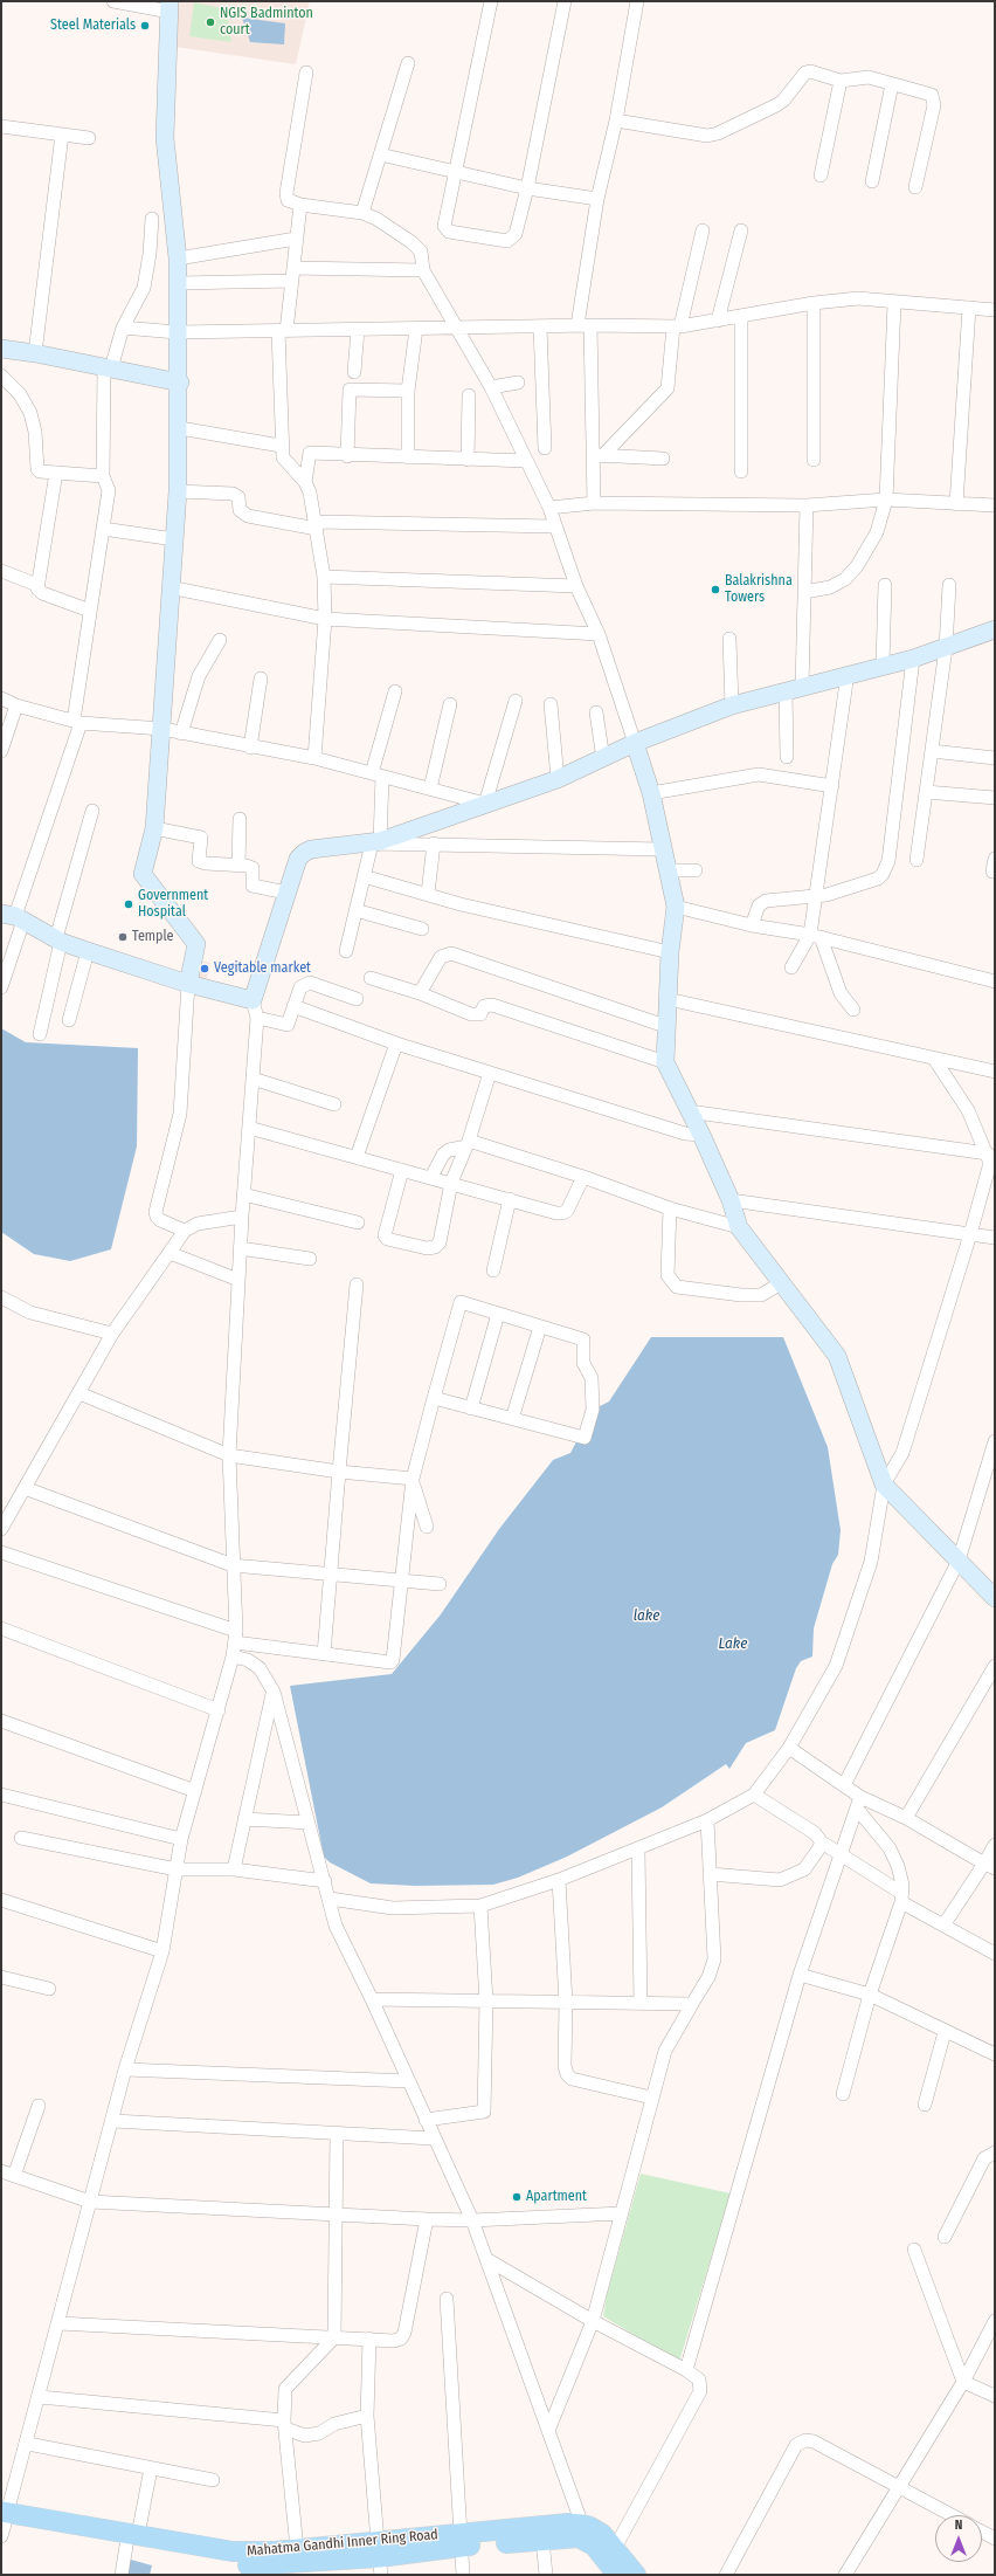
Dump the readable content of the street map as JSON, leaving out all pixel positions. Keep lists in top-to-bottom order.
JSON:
{
  "streets": {
    "main road": ["Mahatma Gandhi Inner Ring Road"]
  },
  "water": ["lake", "Lake"],
  "places": [
    "NGIS Badminton court",
    "Steel Materials",
    "Balakrishna Towers",
    "Government Hospital",
    "Temple",
    "Vegitable market",
    "Apartment"
  ],
  "north": "top"
}
